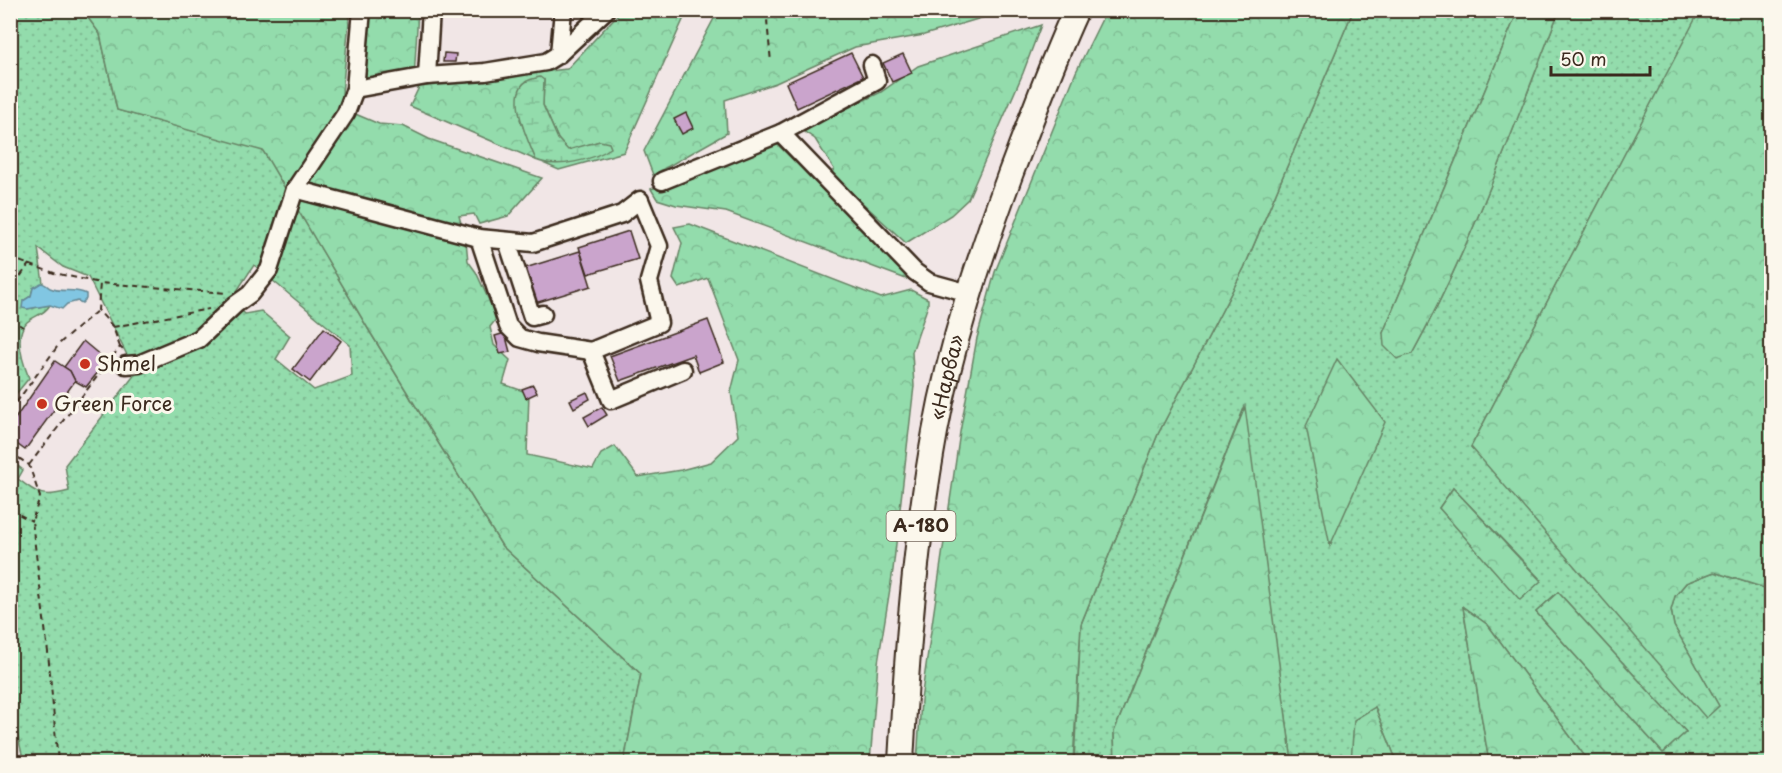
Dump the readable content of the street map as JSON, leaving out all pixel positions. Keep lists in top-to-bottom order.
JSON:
{
  "streets": {
    "highway": ["«Нарва»", "А-180"]
  },
  "places": ["Shmel", "Green Force"],
  "scale_bar": "50 m"
}
